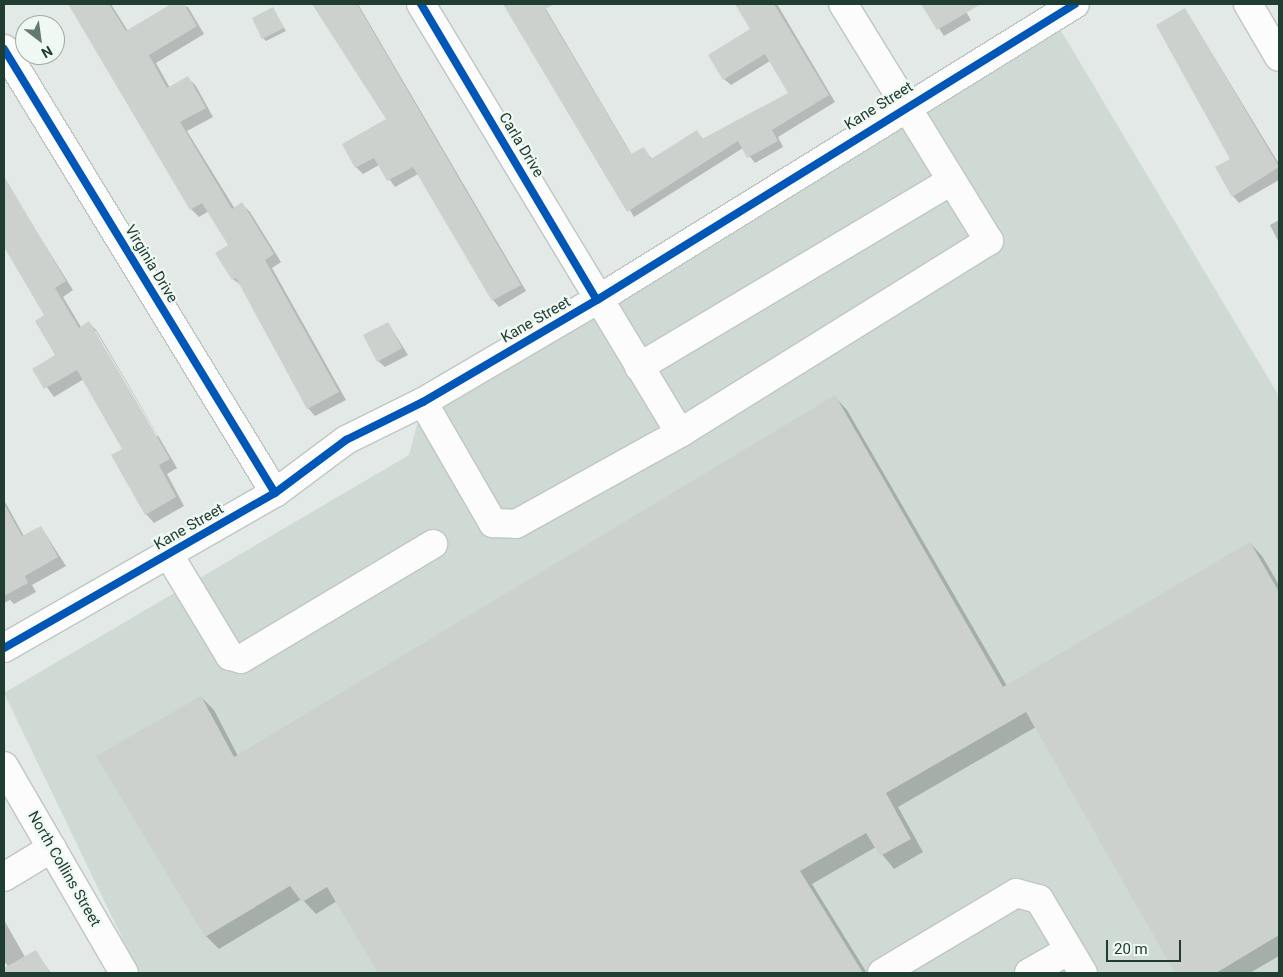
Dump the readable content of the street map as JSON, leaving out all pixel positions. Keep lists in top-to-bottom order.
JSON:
{
  "streets": {
    "street": [
      "Kane Street",
      "Carla Drive",
      "Virginia Drive",
      "North Collins Street"
    ]
  },
  "crossings": [
    ["Kane Street", "Carla Drive"],
    ["Kane Street", "Virginia Drive"]
  ],
  "scale_bar": "20 m",
  "north": "bottom right"
}
